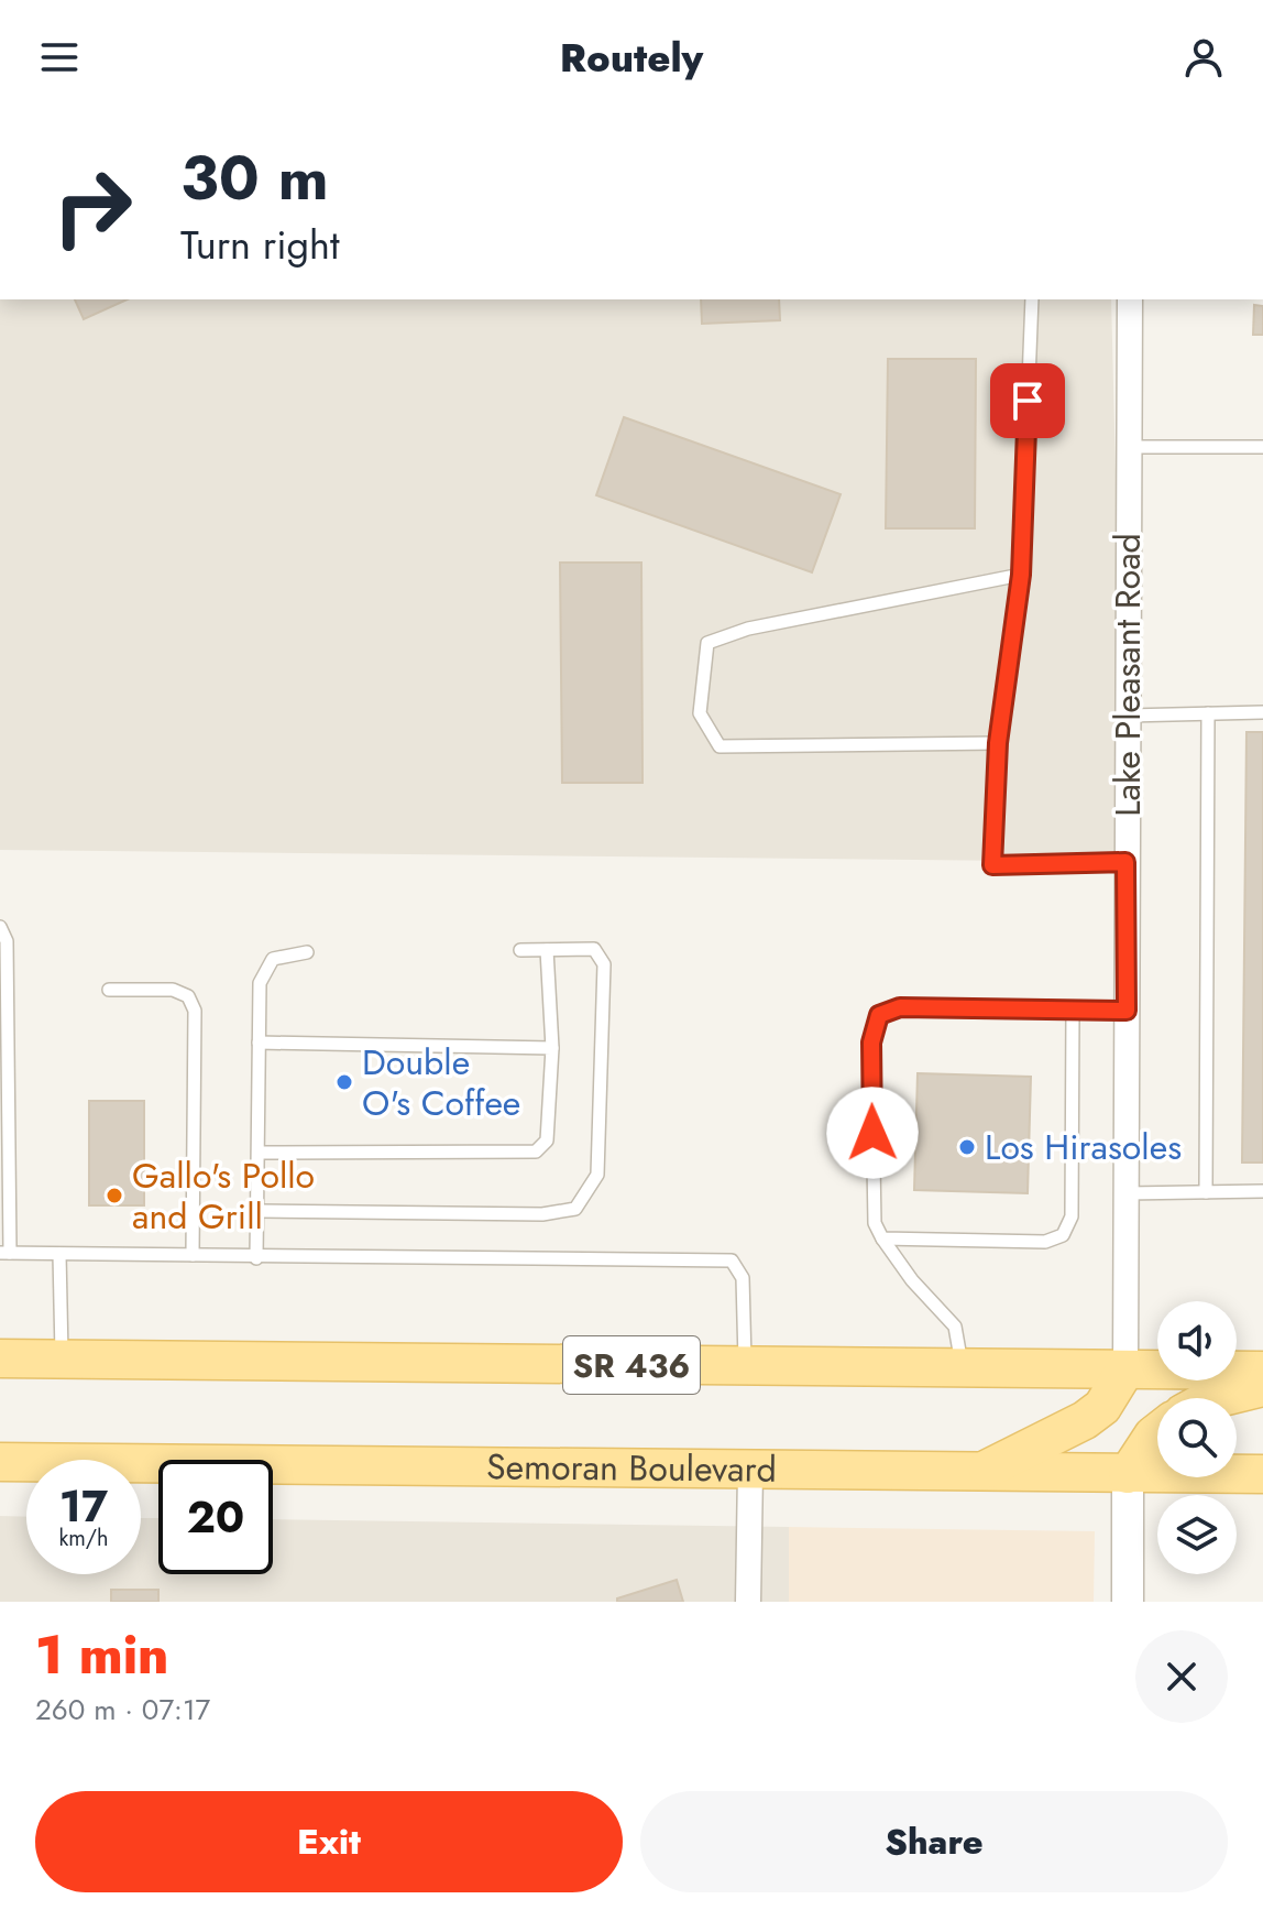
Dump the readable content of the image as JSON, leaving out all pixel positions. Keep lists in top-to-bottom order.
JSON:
{
  "streets": {
    "main road": ["SR 436", "Semoran Boulevard"],
    "street": ["Lake Pleasant Road"]
  },
  "crossings": [
    ["Lake Pleasant Road", "SR 436"]
  ],
  "places": ["Double O's Coffee", "Los Hirasoles", "Gallo's Pollo and Grill"],
  "page": {
    "header": "Routely",
    "turn": ["30 m", "Turn right"],
    "speed": "17 km/h",
    "limit": "20",
    "heading": ["1 min", "260 m · 07:17"],
    "buttons": ["Exit", "Share"]
  }
}
